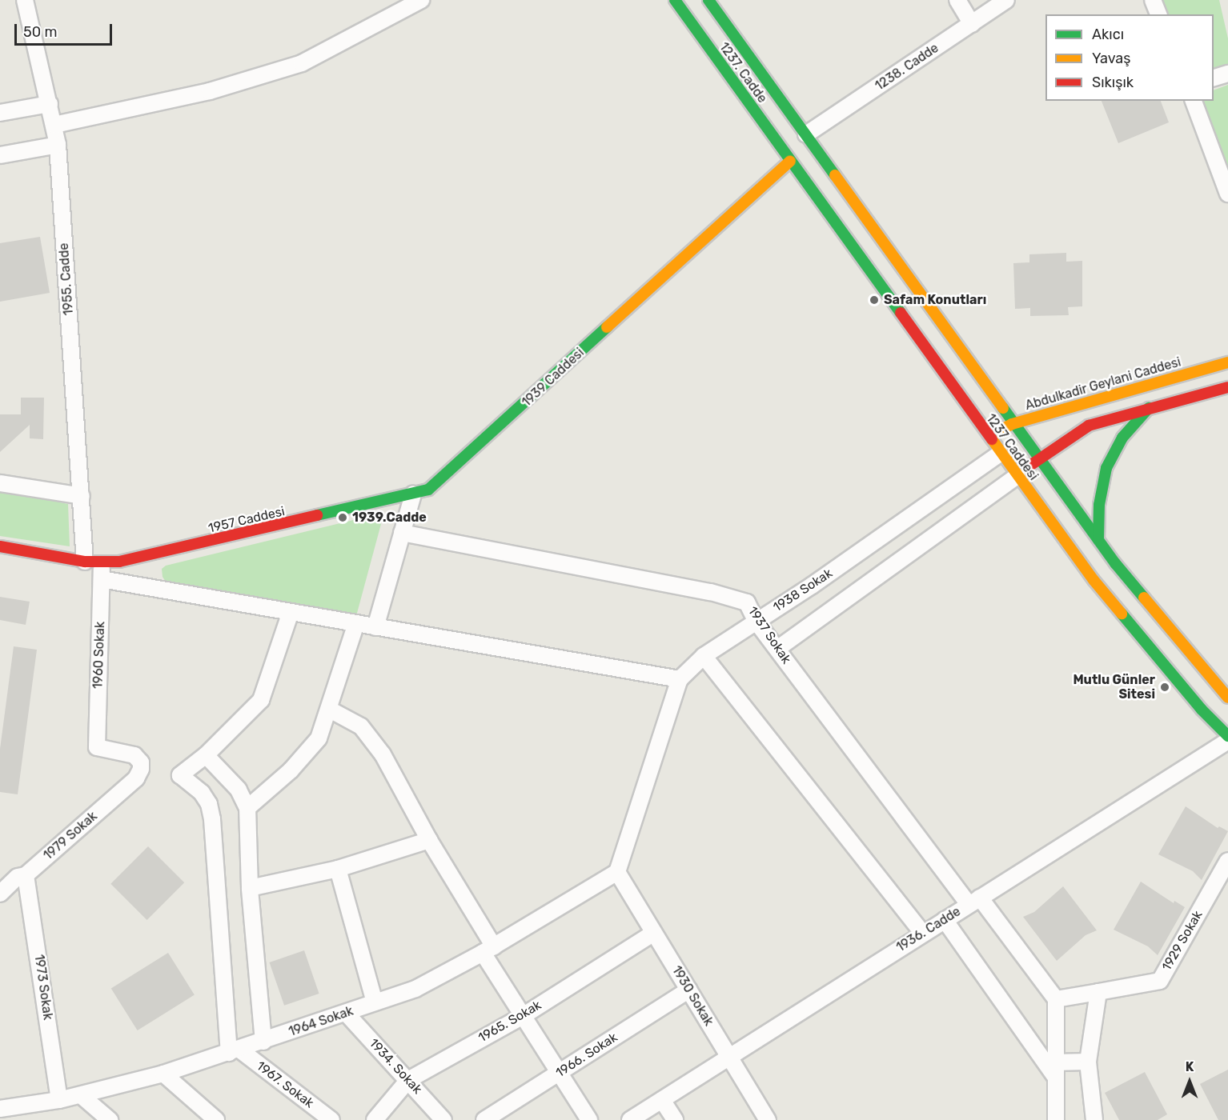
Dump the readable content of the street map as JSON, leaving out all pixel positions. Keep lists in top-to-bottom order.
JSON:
{
  "streets": {
    "street": [
      "1238. Cadde",
      "1237. Cadde",
      "1955. Cadde",
      "1939 Caddesi",
      "Abdulkadir Geylani Caddesi",
      "1237 Caddesi",
      "1957 Caddesi",
      "1938 Sokak",
      "1937 Sokak",
      "1960 Sokak",
      "1979 Sokak",
      "1936. Cadde",
      "1929 Sokak",
      "1973 Sokak",
      "1930 Sokak",
      "1964 Sokak",
      "1965. Sokak",
      "1966. Sokak",
      "1934. Sokak",
      "1967. Sokak"
    ]
  },
  "crossings": [
    ["1238. Cadde", "1237. Cadde"],
    ["1238. Cadde", "1237 Caddesi"],
    ["1237. Cadde", "1939 Caddesi"],
    ["1237. Cadde", "1237 Caddesi"],
    ["1955. Cadde", "1957 Caddesi"],
    ["1939 Caddesi", "1237 Caddesi"],
    ["1939 Caddesi", "1957 Caddesi"],
    ["Abdulkadir Geylani Caddesi", "1237 Caddesi"],
    ["1237 Caddesi", "1938 Sokak"],
    ["1957 Caddesi", "1960 Sokak"],
    ["1938 Sokak", "1937 Sokak"],
    ["1938 Sokak", "1930 Sokak"],
    ["1938 Sokak", "1964 Sokak"],
    ["1937 Sokak", "1936. Cadde"],
    ["1960 Sokak", "1979 Sokak"],
    ["1979 Sokak", "1973 Sokak"],
    ["1936. Cadde", "1930 Sokak"],
    ["1973 Sokak", "1964 Sokak"],
    ["1930 Sokak", "1964 Sokak"],
    ["1930 Sokak", "1965. Sokak"],
    ["1930 Sokak", "1966. Sokak"],
    ["1964 Sokak", "1934. Sokak"],
    ["1964 Sokak", "1967. Sokak"],
    ["1965. Sokak", "1934. Sokak"]
  ],
  "places": ["Safam Konutları", "1939.Cadde", "Mutlu Günler Sitesi"],
  "legend": ["Akıcı", "Yavaş", "Sıkışık"],
  "scale_bar": "50 m",
  "north": "top"
}
